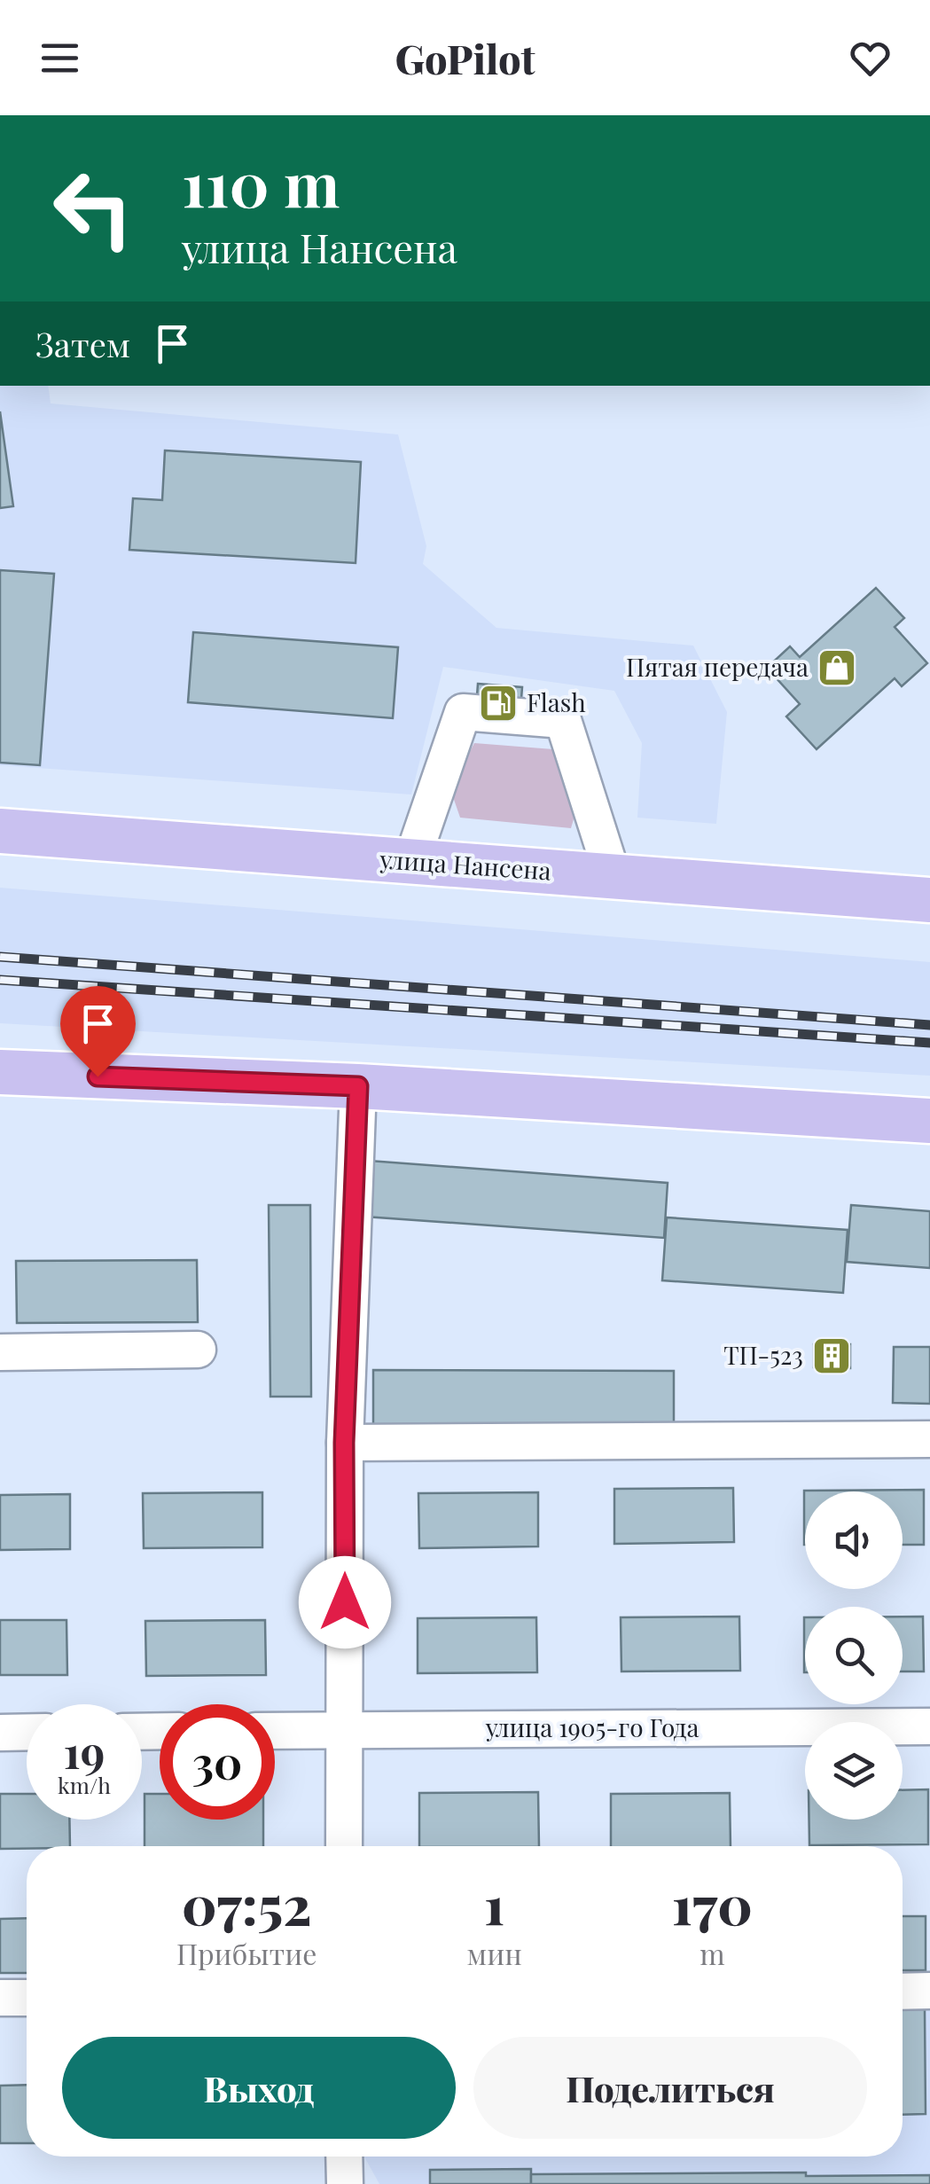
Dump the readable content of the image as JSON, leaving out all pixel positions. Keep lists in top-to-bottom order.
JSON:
{
  "streets": {
    "main road": ["улица Нансена"],
    "street": ["улица 1905-го Года"]
  },
  "places": {
    "shop": ["Пятая передача"],
    "fuel station": ["Flash"],
    "building": ["ТП-523"]
  },
  "page": {
    "header": "GoPilot",
    "turn": ["110 m", "улица Нансена"],
    "then": "Затем",
    "speed": "19 km/h",
    "limit": "30",
    "eta": [
      "07:52",
      "Прибытие",
      "1",
      "мин",
      "170",
      "m"
    ],
    "buttons": ["Выход", "Поделиться"]
  }
}
